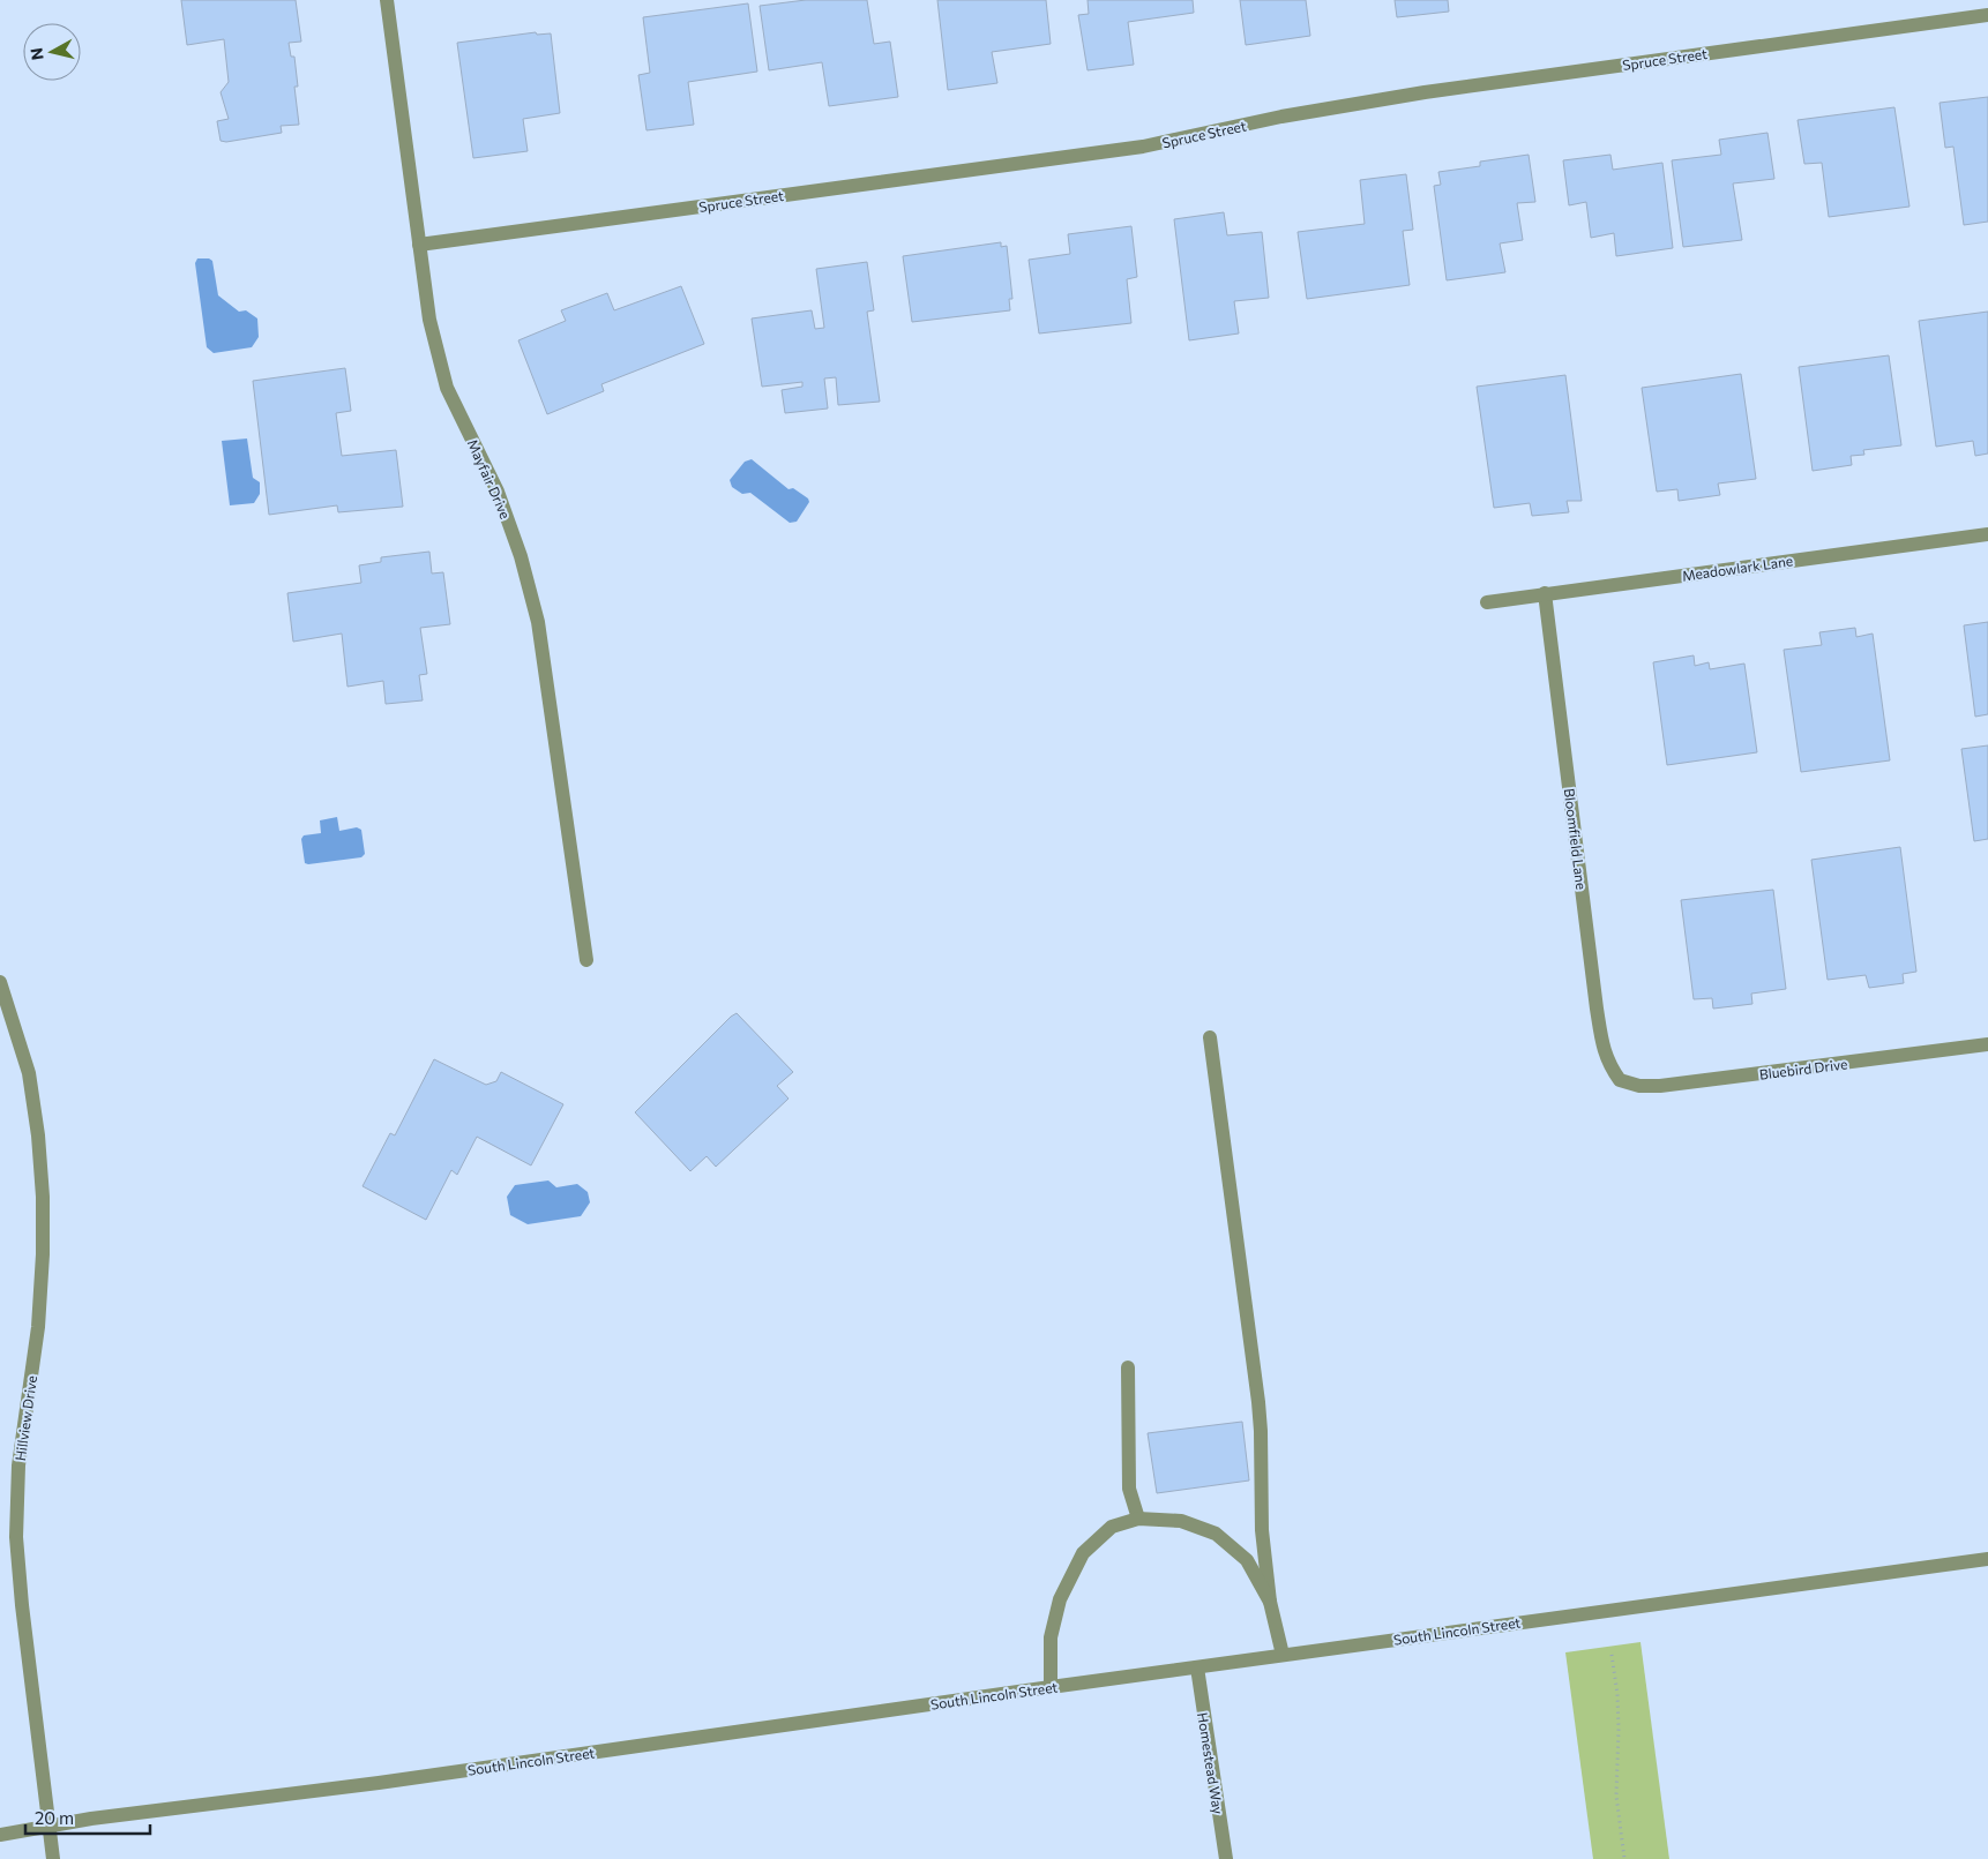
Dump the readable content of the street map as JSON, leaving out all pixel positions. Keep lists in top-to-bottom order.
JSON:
{
  "streets": {
    "street": [
      "Spruce Street",
      "Mayfair Drive",
      "Meadowlark Lane",
      "Bloomfield Lane",
      "Bluebird Drive",
      "Hillview Drive",
      "South Lincoln Street",
      "Homestead Way"
    ]
  },
  "crossings": [
    ["Spruce Street", "Mayfair Drive"],
    ["Meadowlark Lane", "Bloomfield Lane"],
    ["Bloomfield Lane", "Bluebird Drive"],
    ["Hillview Drive", "South Lincoln Street"],
    ["South Lincoln Street", "Homestead Way"]
  ],
  "scale_bar": "20 m",
  "north": "left"
}
